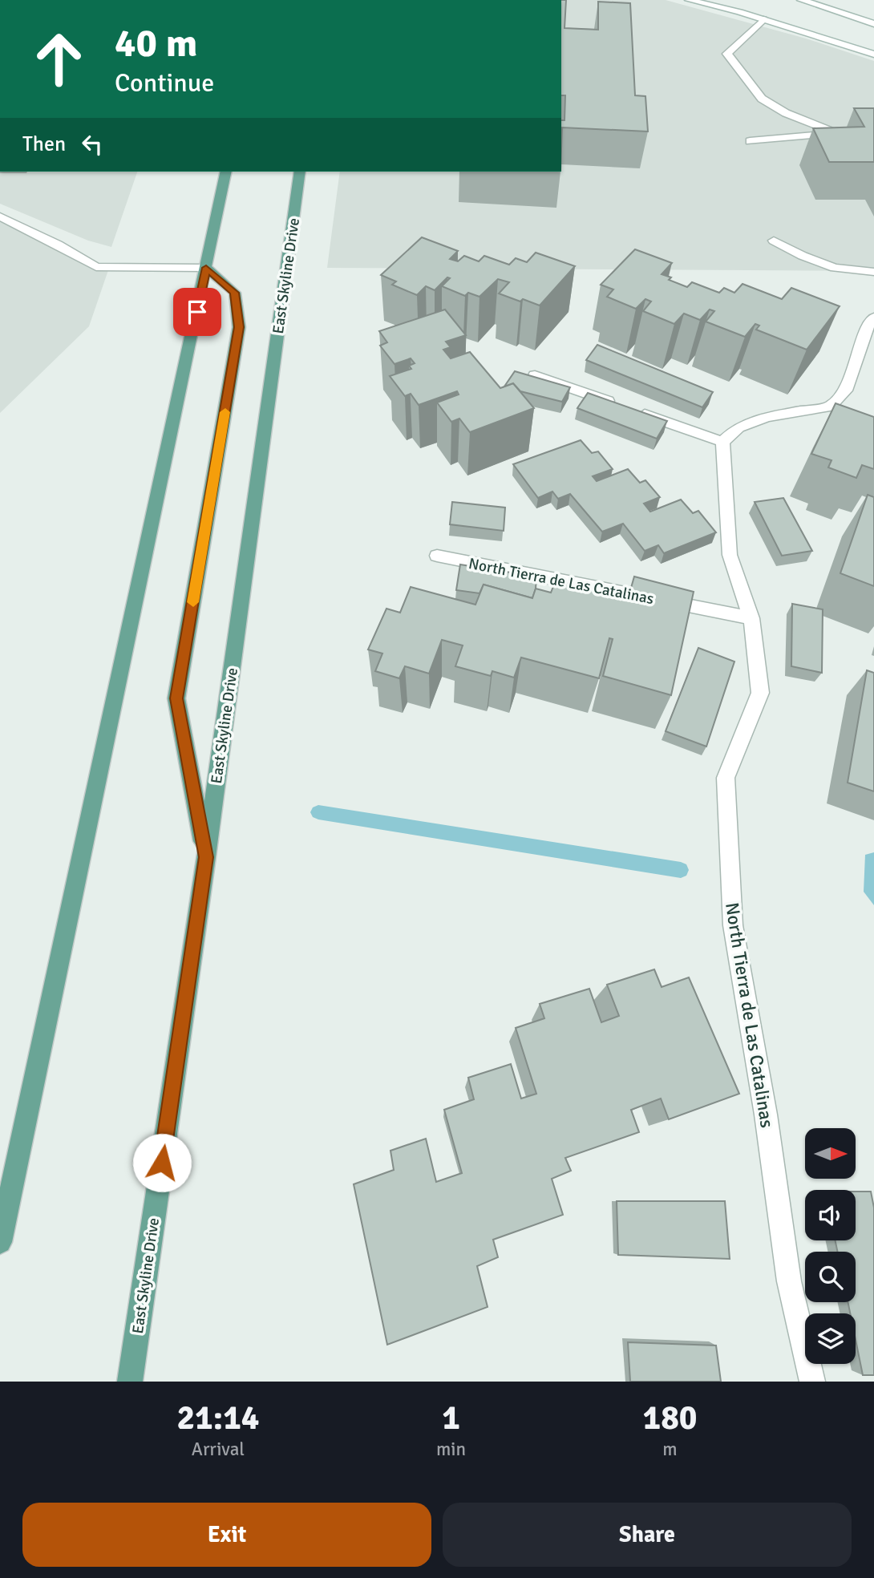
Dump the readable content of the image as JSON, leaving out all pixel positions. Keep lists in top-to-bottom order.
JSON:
{
  "streets": {
    "main road": ["East Skyline Drive"],
    "street": ["North Tierra de Las Catalinas"]
  },
  "north": "right",
  "page": {
    "turn": ["40 m", "Continue"],
    "then": "Then",
    "eta": [
      "21:14",
      "Arrival",
      "1",
      "min",
      "180",
      "m"
    ],
    "buttons": ["Exit", "Share"]
  }
}
